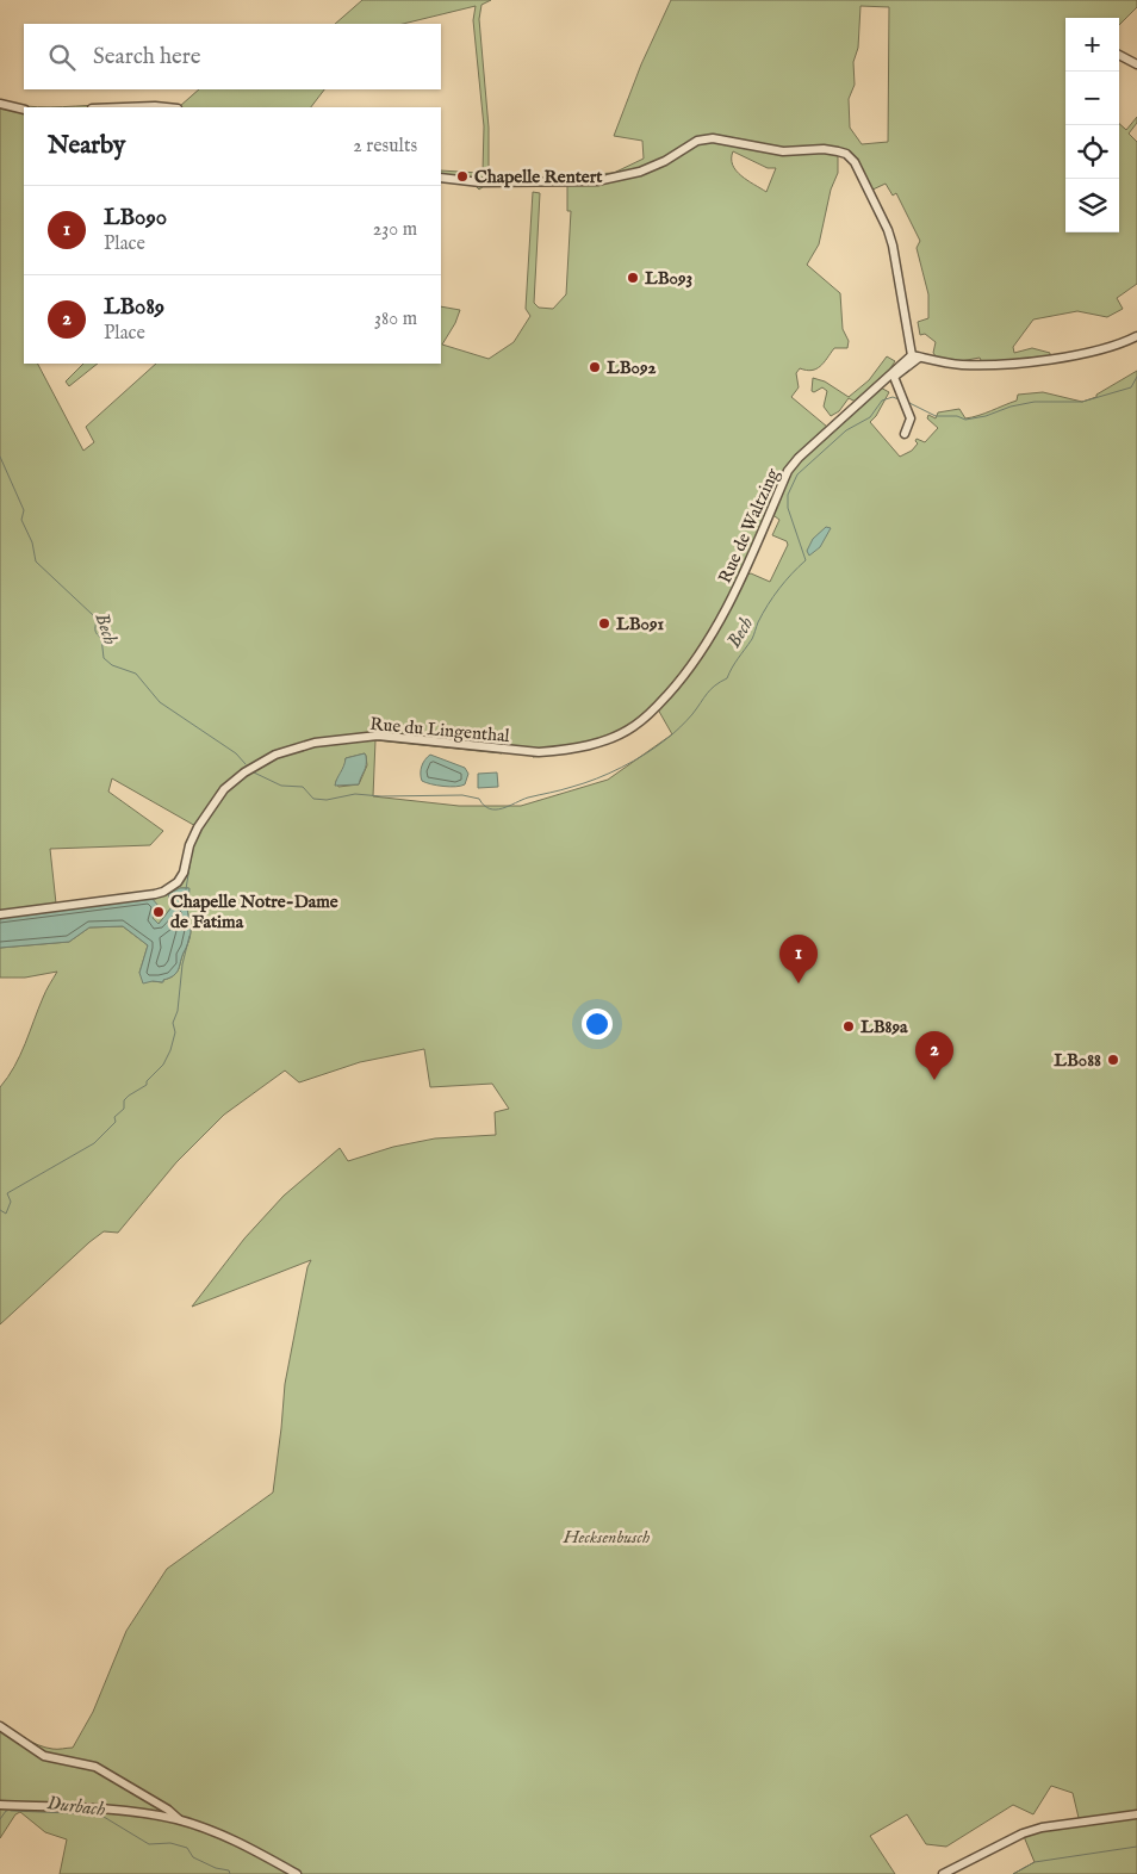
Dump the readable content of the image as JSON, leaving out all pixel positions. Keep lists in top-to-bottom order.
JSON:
{
  "streets": {
    "street": ["Rue de Waltzing", "Rue du Lingenthal"]
  },
  "crossings": [
    ["Rue de Waltzing", "Rue du Lingenthal"]
  ],
  "water": ["Bech", "Durbach"],
  "parks": ["Hecksenbusch"],
  "places": [
    "Chapelle Rentert",
    "LB093",
    "LB092",
    "LB091",
    "Chapelle Notre-Dame de Fatima",
    "LB89a",
    "LB088"
  ],
  "page": {
    "map_buttons": ["+", "−"],
    "search": "Search here",
    "heading": ["Nearby", "2 results"],
    "list": [
      {
        "mark": "1",
        "name": "LB090",
        "note": "Place",
        "value": "230 m"
      },
      {
        "mark": "2",
        "name": "LB089",
        "note": "Place",
        "value": "380 m"
      }
    ],
    "pins": ["1", "2"]
  }
}
